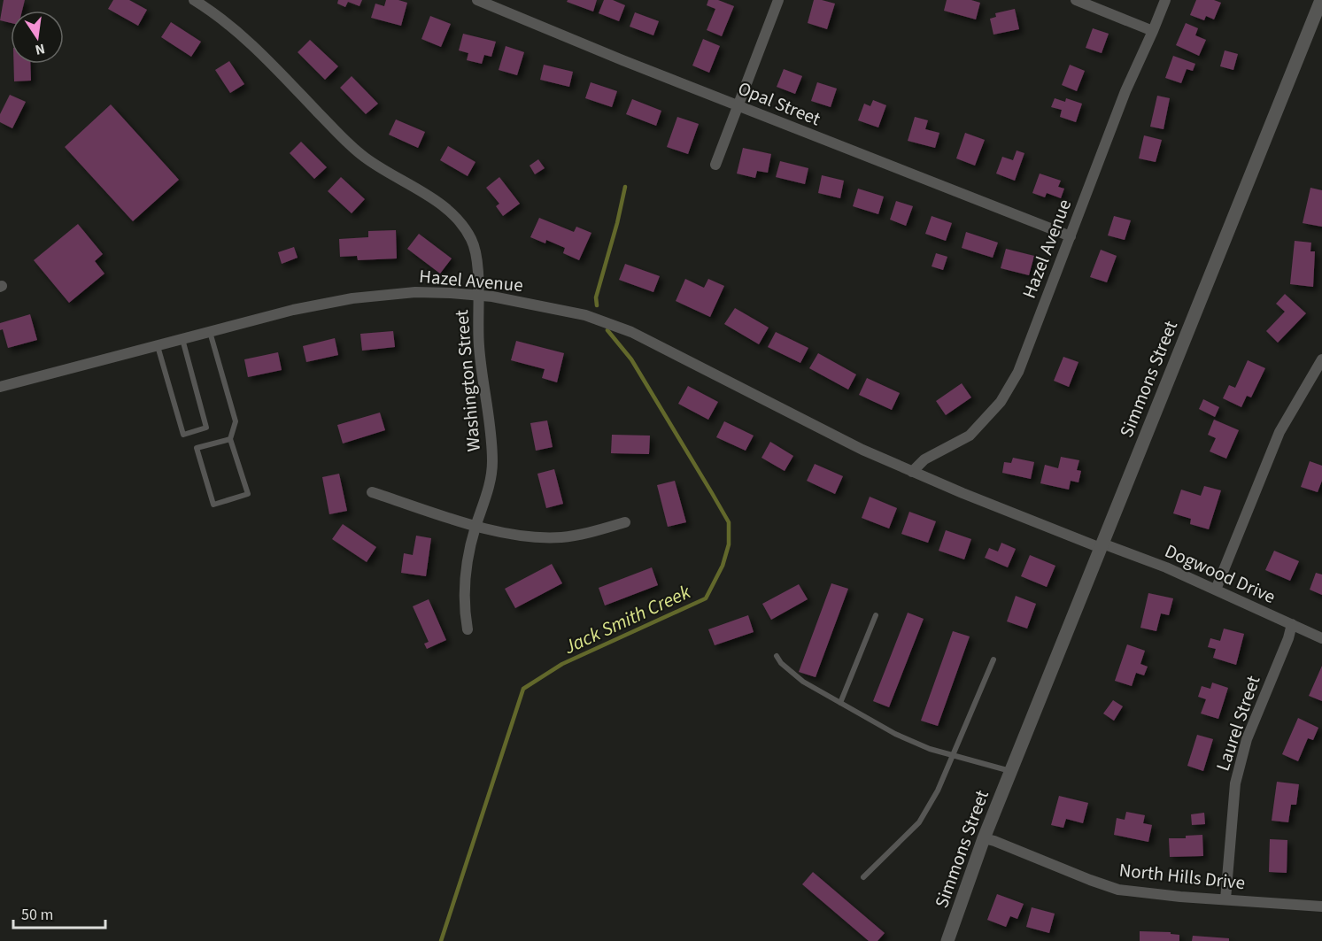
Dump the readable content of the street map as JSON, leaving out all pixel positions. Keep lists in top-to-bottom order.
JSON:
{
  "streets": {
    "street": [
      "Opal Street",
      "Hazel Avenue",
      "Simmons Street",
      "Washington Street",
      "Dogwood Drive",
      "Laurel Street",
      "North Hills Drive"
    ]
  },
  "crossings": [
    ["Opal Street", "Hazel Avenue"],
    ["Hazel Avenue", "Simmons Street"],
    ["Hazel Avenue", "Washington Street"],
    ["Hazel Avenue", "Dogwood Drive"],
    ["Simmons Street", "Dogwood Drive"],
    ["Simmons Street", "North Hills Drive"],
    ["Dogwood Drive", "Laurel Street"],
    ["Laurel Street", "North Hills Drive"]
  ],
  "water": ["Jack Smith Creek"],
  "scale_bar": "50 m",
  "north": "bottom"
}
